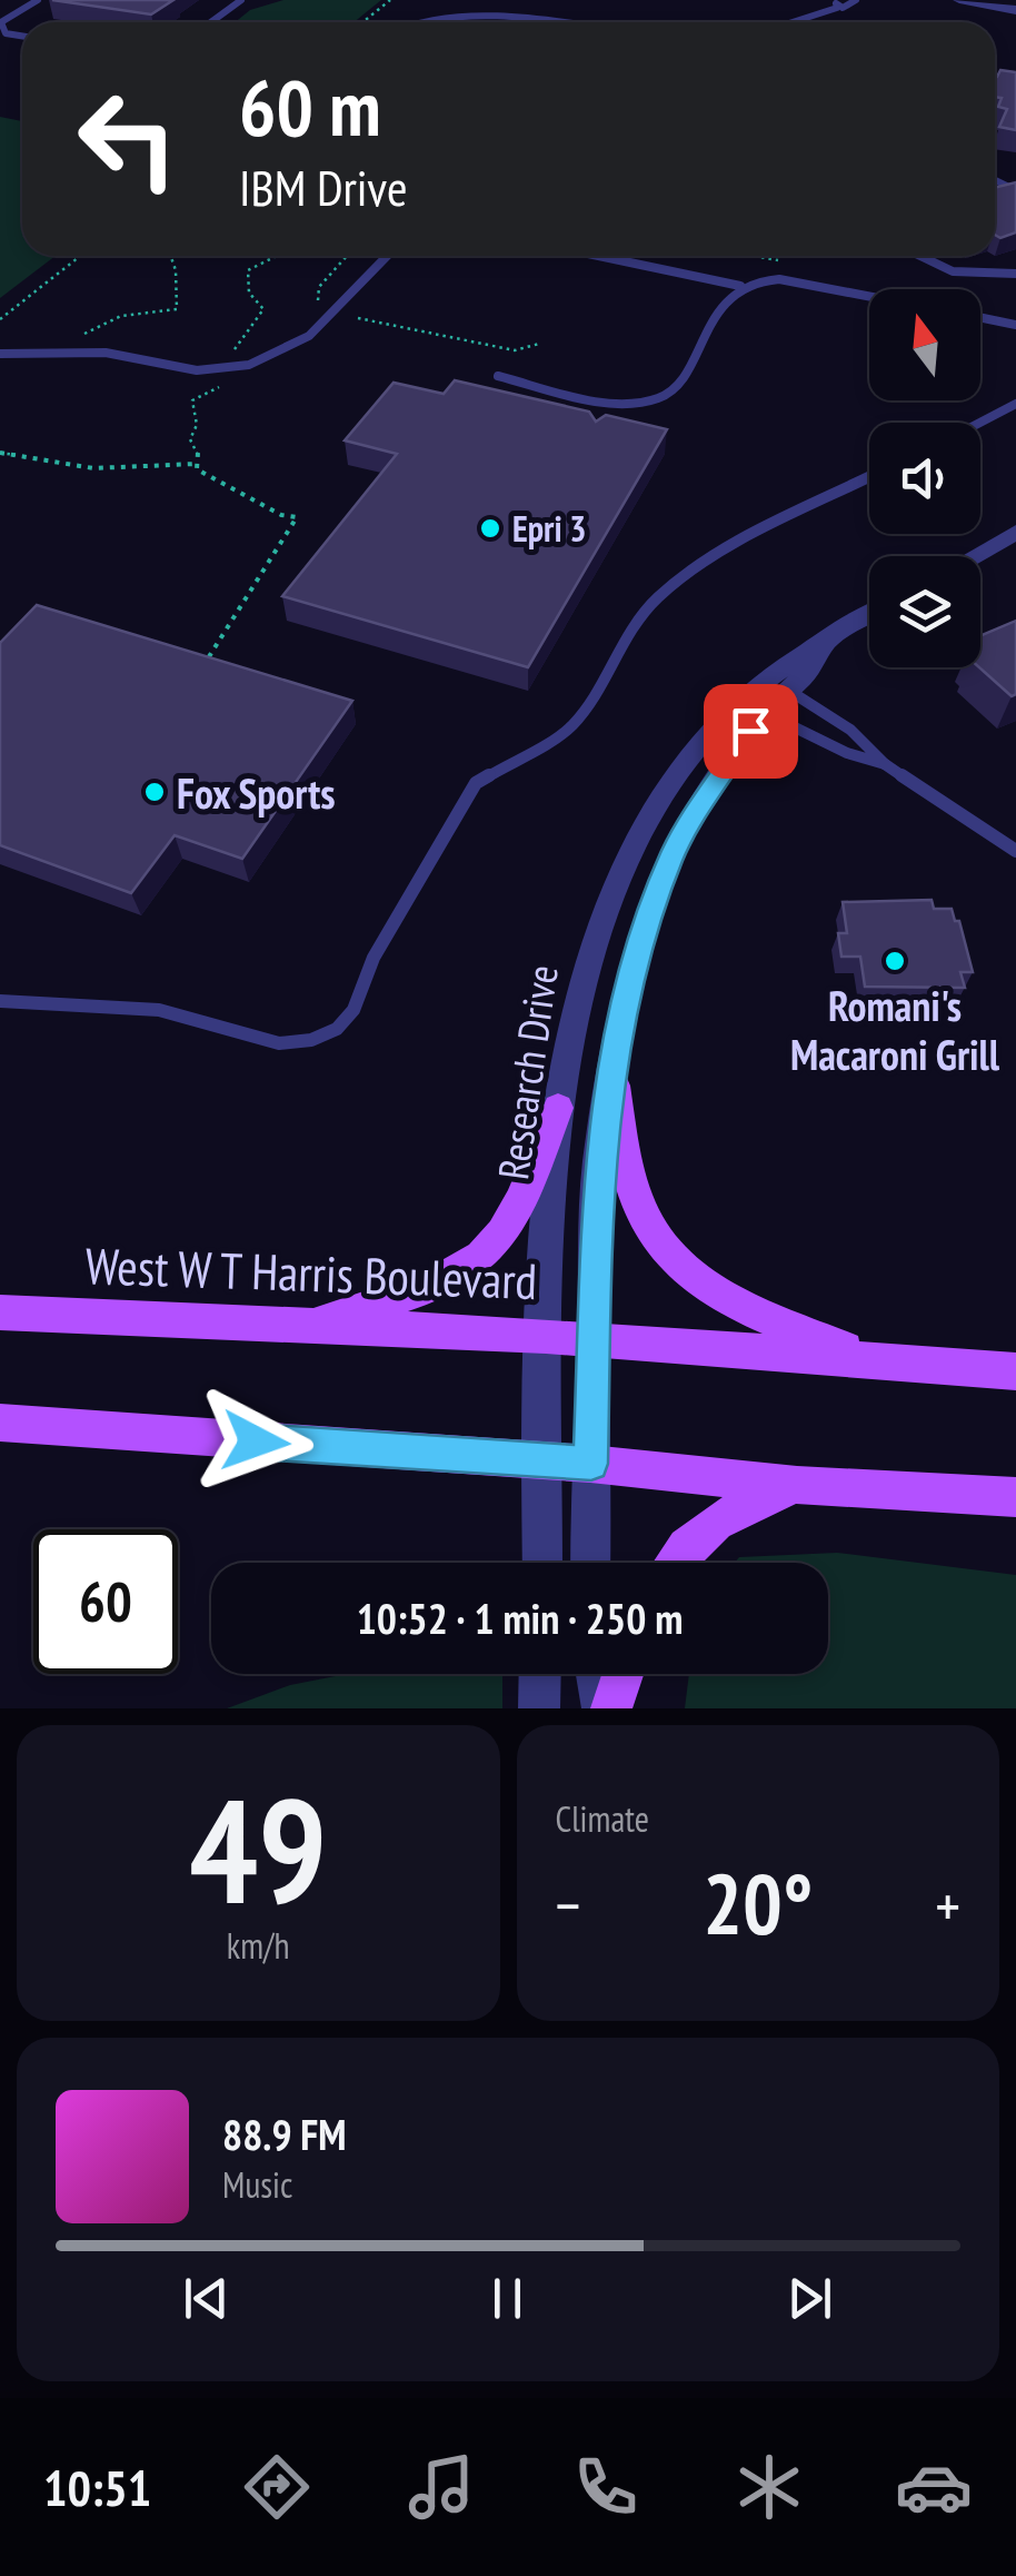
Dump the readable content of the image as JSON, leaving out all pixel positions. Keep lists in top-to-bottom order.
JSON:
{
  "streets": {
    "main road": ["West W T Harris Boulevard"],
    "street": ["Research Drive"]
  },
  "crossings": [
    ["Research Drive", "West W T Harris Boulevard"]
  ],
  "places": ["Epri 3", "Fox Sports", "Romani's Macaroni Grill"],
  "north": "top",
  "page": {
    "turn": ["60 m", "IBM Drive"],
    "limit": "60",
    "trip": "10:52 · 1 min · 250 m",
    "tile": [
      ["49", "km/h"],
      "Climate"
    ],
    "heat": ["−", "20°", "+"],
    "song": ["88.9 FM", "Music"],
    "tabs": "10:51"
  }
}
